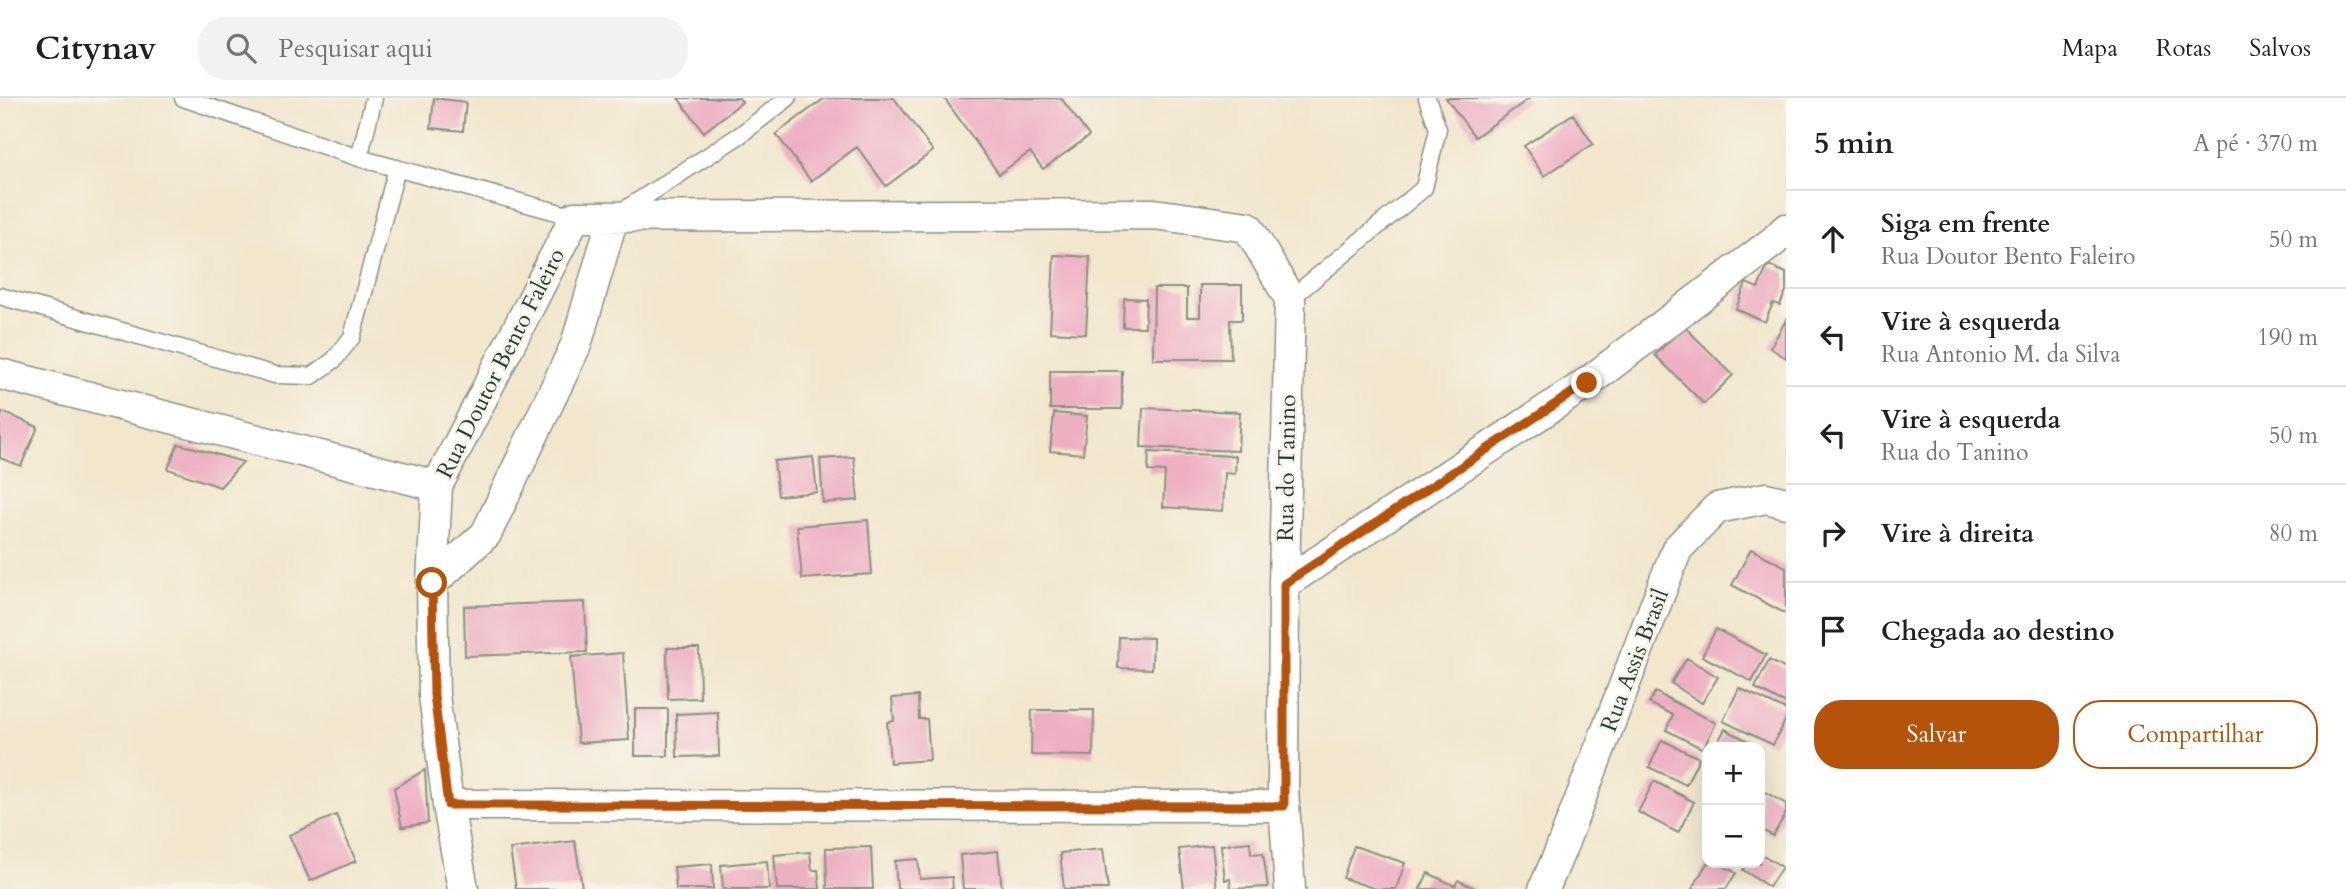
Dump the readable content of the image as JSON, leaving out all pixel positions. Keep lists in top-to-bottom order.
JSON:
{
  "streets": {
    "street": ["Rua Doutor Bento Faleiro", "Rua do Tanino", "Rua Assis Brasil"]
  },
  "page": {
    "header": "Citynav",
    "search": "Pesquisar aqui",
    "nav": ["Mapa", "Rotas", "Salvos"],
    "heading": ["5 min", "A pé · 370 m"],
    "list": [
      ["Siga em frente", "Rua Doutor Bento Faleiro", "50 m"],
      ["Vire à esquerda", "Rua Antonio M. da Silva", "190 m"],
      ["Vire à esquerda", "Rua do Tanino", "50 m"],
      ["Vire à direita", "80 m"],
      "Chegada ao destino"
    ],
    "buttons": ["Salvar", "Compartilhar"],
    "map_buttons": ["+", "−"]
  }
}
